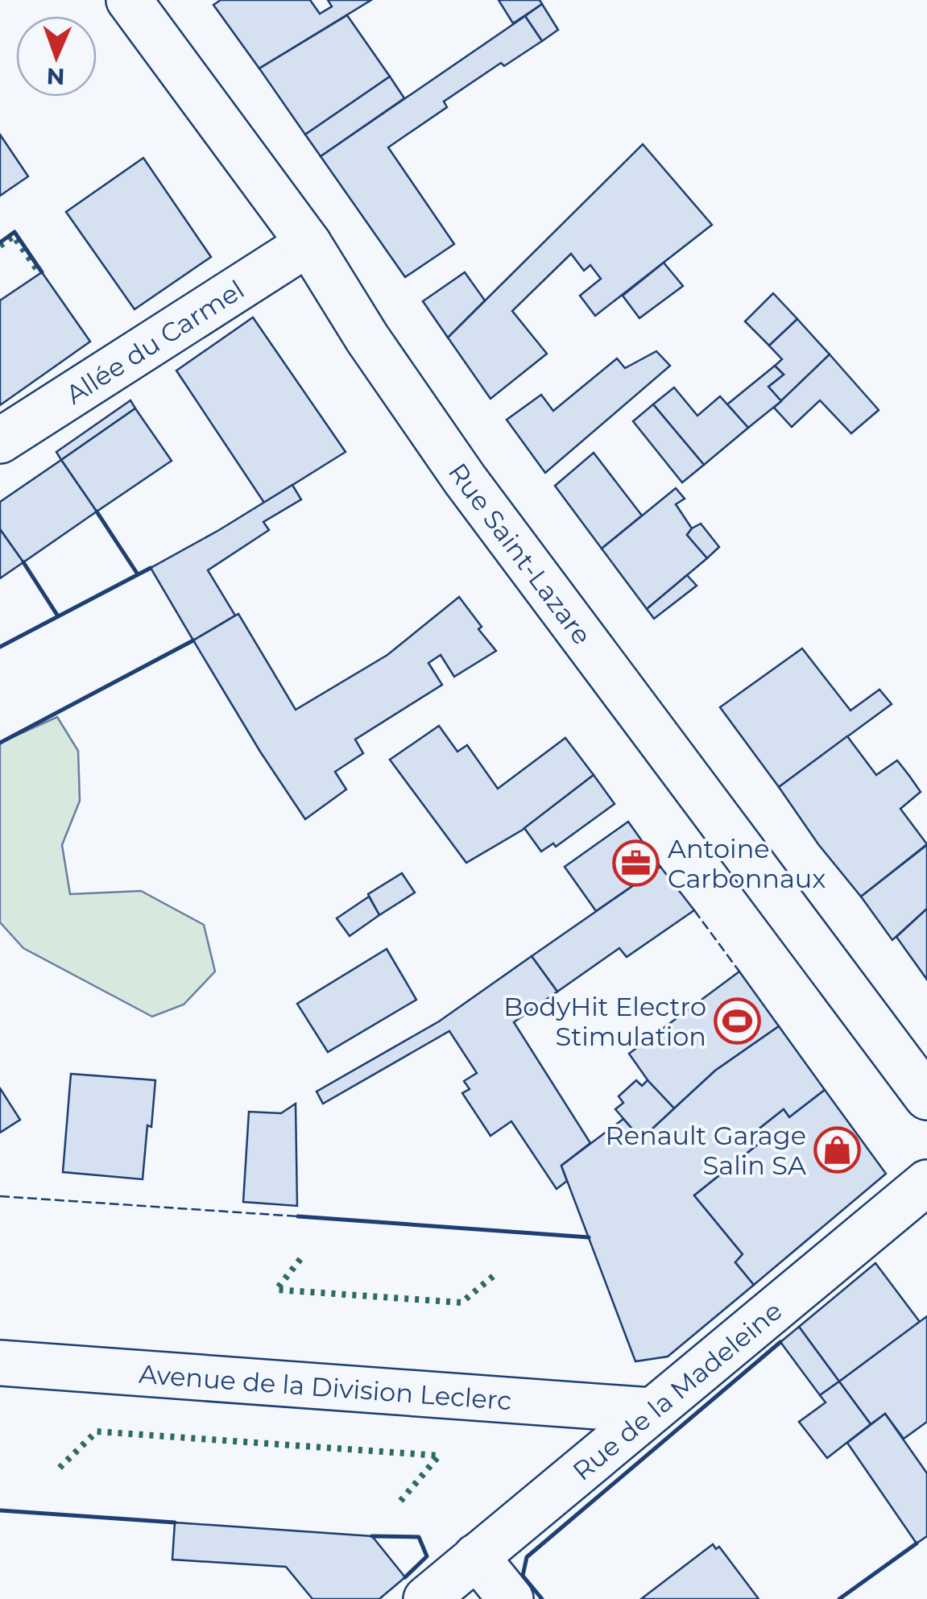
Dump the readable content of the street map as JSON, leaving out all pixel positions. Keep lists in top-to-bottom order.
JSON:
{
  "streets": {
    "street": [
      "Allée du Carmel",
      "Rue Saint-Lazare",
      "Avenue de la Division Leclerc",
      "Rue de la Madeleine"
    ]
  },
  "crossings": [
    ["Allée du Carmel", "Rue Saint-Lazare"],
    ["Avenue de la Division Leclerc", "Rue de la Madeleine"]
  ],
  "places": {
    "office": ["Antoine Carbonnaux"],
    "sports": ["BodyHit Electro Stimulation"],
    "shop": ["Renault Garage Salin SA"]
  },
  "north": "bottom"
}
